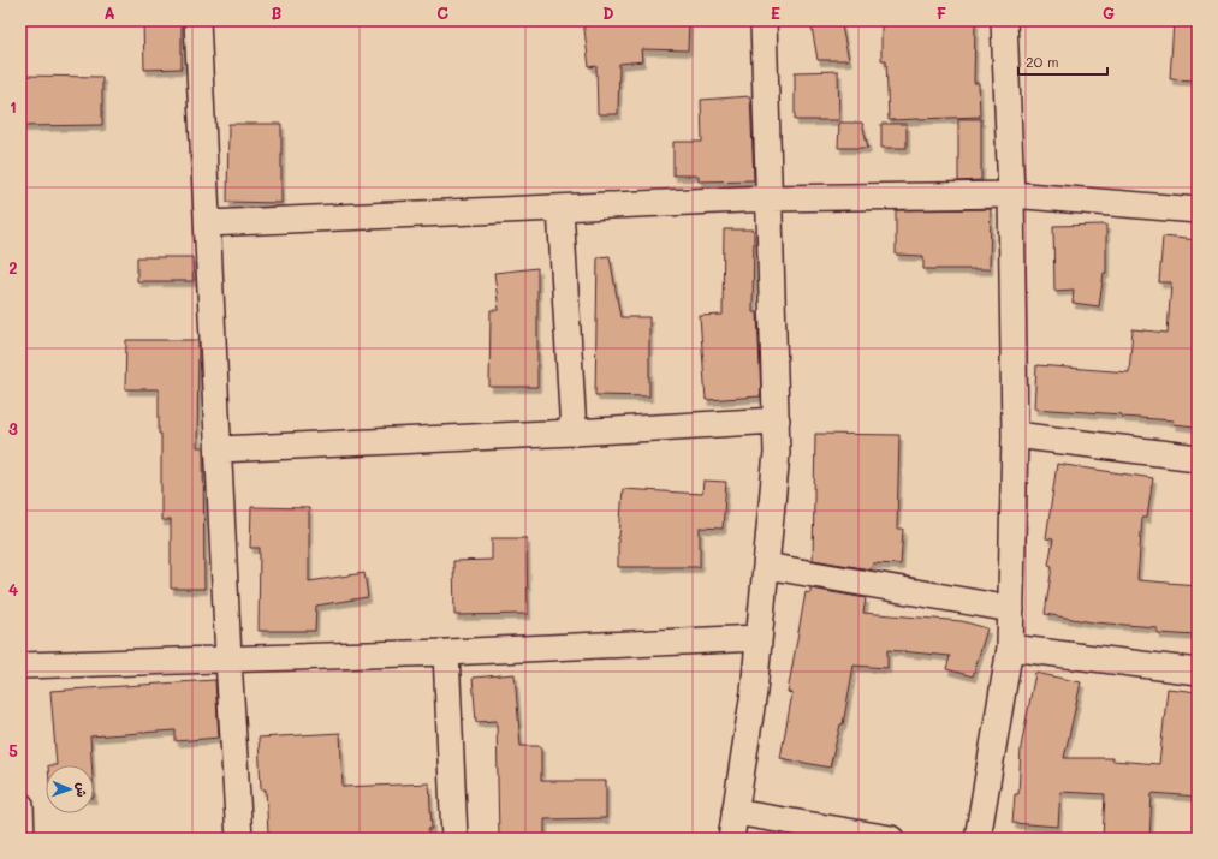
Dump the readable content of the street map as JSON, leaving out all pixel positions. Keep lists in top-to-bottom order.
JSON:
{
  "scale_bar": "20 m",
  "north": "right",
  "grid": {
    "columns": [
      "A",
      "B",
      "C",
      "D",
      "E",
      "F",
      "G"
    ],
    "rows": [
      "1",
      "2",
      "3",
      "4",
      "5"
    ]
  }
}
